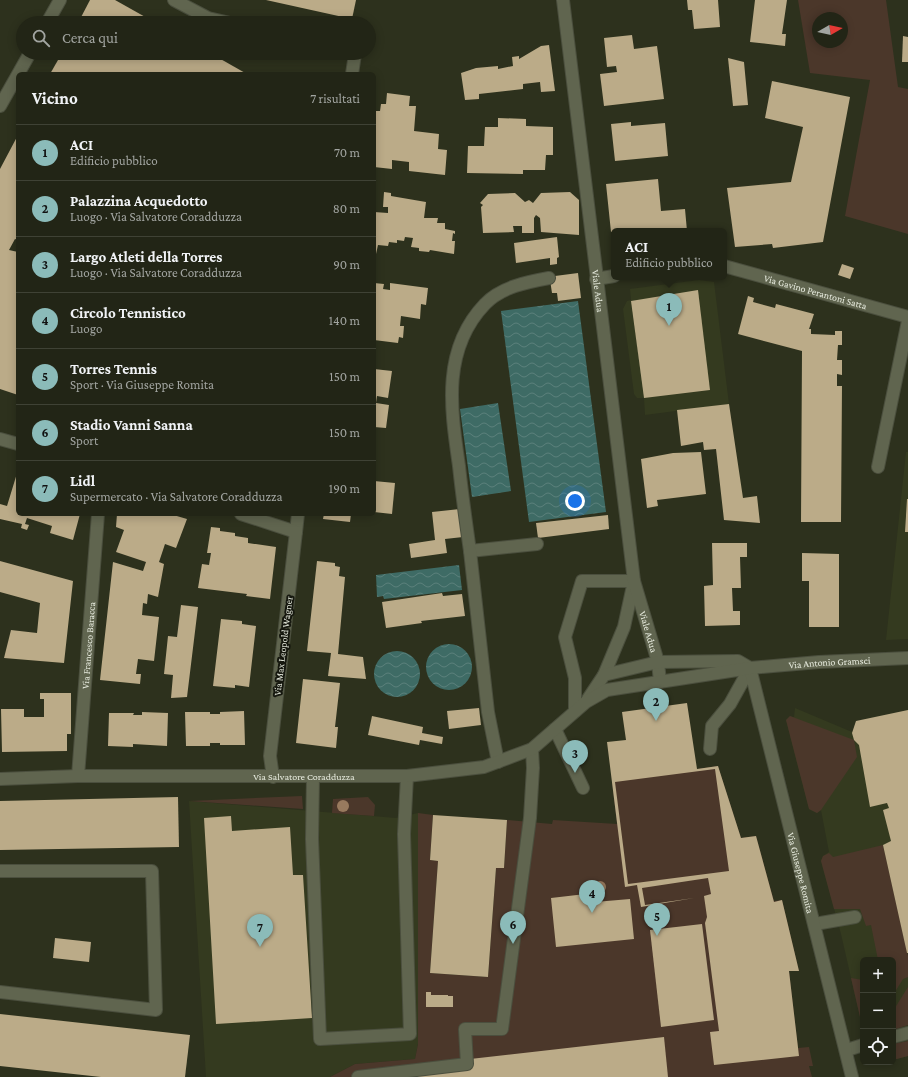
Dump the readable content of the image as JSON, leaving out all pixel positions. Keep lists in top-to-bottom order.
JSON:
{
  "streets": {
    "main road": [
      "Viale Adua",
      "Via Gavino Perantoni Satta",
      "Via Francesco Baracca",
      "Via Max Leopold Wagner",
      "Via Antonio Gramsci",
      "Via Salvatore Coradduzza",
      "Via Giuseppe Romita"
    ]
  },
  "crossings": [
    ["Viale Adua", "Via Antonio Gramsci"],
    ["Viale Adua", "Via Salvatore Coradduzza"],
    ["Via Francesco Baracca", "Via Salvatore Coradduzza"],
    ["Via Max Leopold Wagner", "Via Salvatore Coradduzza"],
    ["Via Antonio Gramsci", "Via Salvatore Coradduzza"],
    ["Via Antonio Gramsci", "Via Giuseppe Romita"]
  ],
  "north": "right",
  "page": {
    "search": "Cerca qui",
    "heading": ["Vicino", "7 risultati"],
    "list": [
      {
        "mark": "1",
        "name": "ACI",
        "note": "Edificio pubblico",
        "value": "70 m"
      },
      {
        "mark": "2",
        "name": "Palazzina Acquedotto",
        "note": "Luogo · Via Salvatore Coradduzza",
        "value": "80 m"
      },
      {
        "mark": "3",
        "name": "Largo Atleti della Torres",
        "note": "Luogo · Via Salvatore Coradduzza",
        "value": "90 m"
      },
      {
        "mark": "4",
        "name": "Circolo Tennistico",
        "note": "Luogo",
        "value": "140 m"
      },
      {
        "mark": "5",
        "name": "Torres Tennis",
        "note": "Sport · Via Giuseppe Romita",
        "value": "150 m"
      },
      {
        "mark": "6",
        "name": "Stadio Vanni Sanna",
        "note": "Sport",
        "value": "150 m"
      },
      {
        "mark": "7",
        "name": "Lidl",
        "note": "Supermercato · Via Salvatore Coradduzza",
        "value": "190 m"
      }
    ],
    "popup": ["ACI", "Edificio pubblico"],
    "pins": [
      "1",
      "2",
      "3",
      "4",
      "5",
      "6",
      "7"
    ],
    "map_buttons": ["+", "−"]
  }
}
